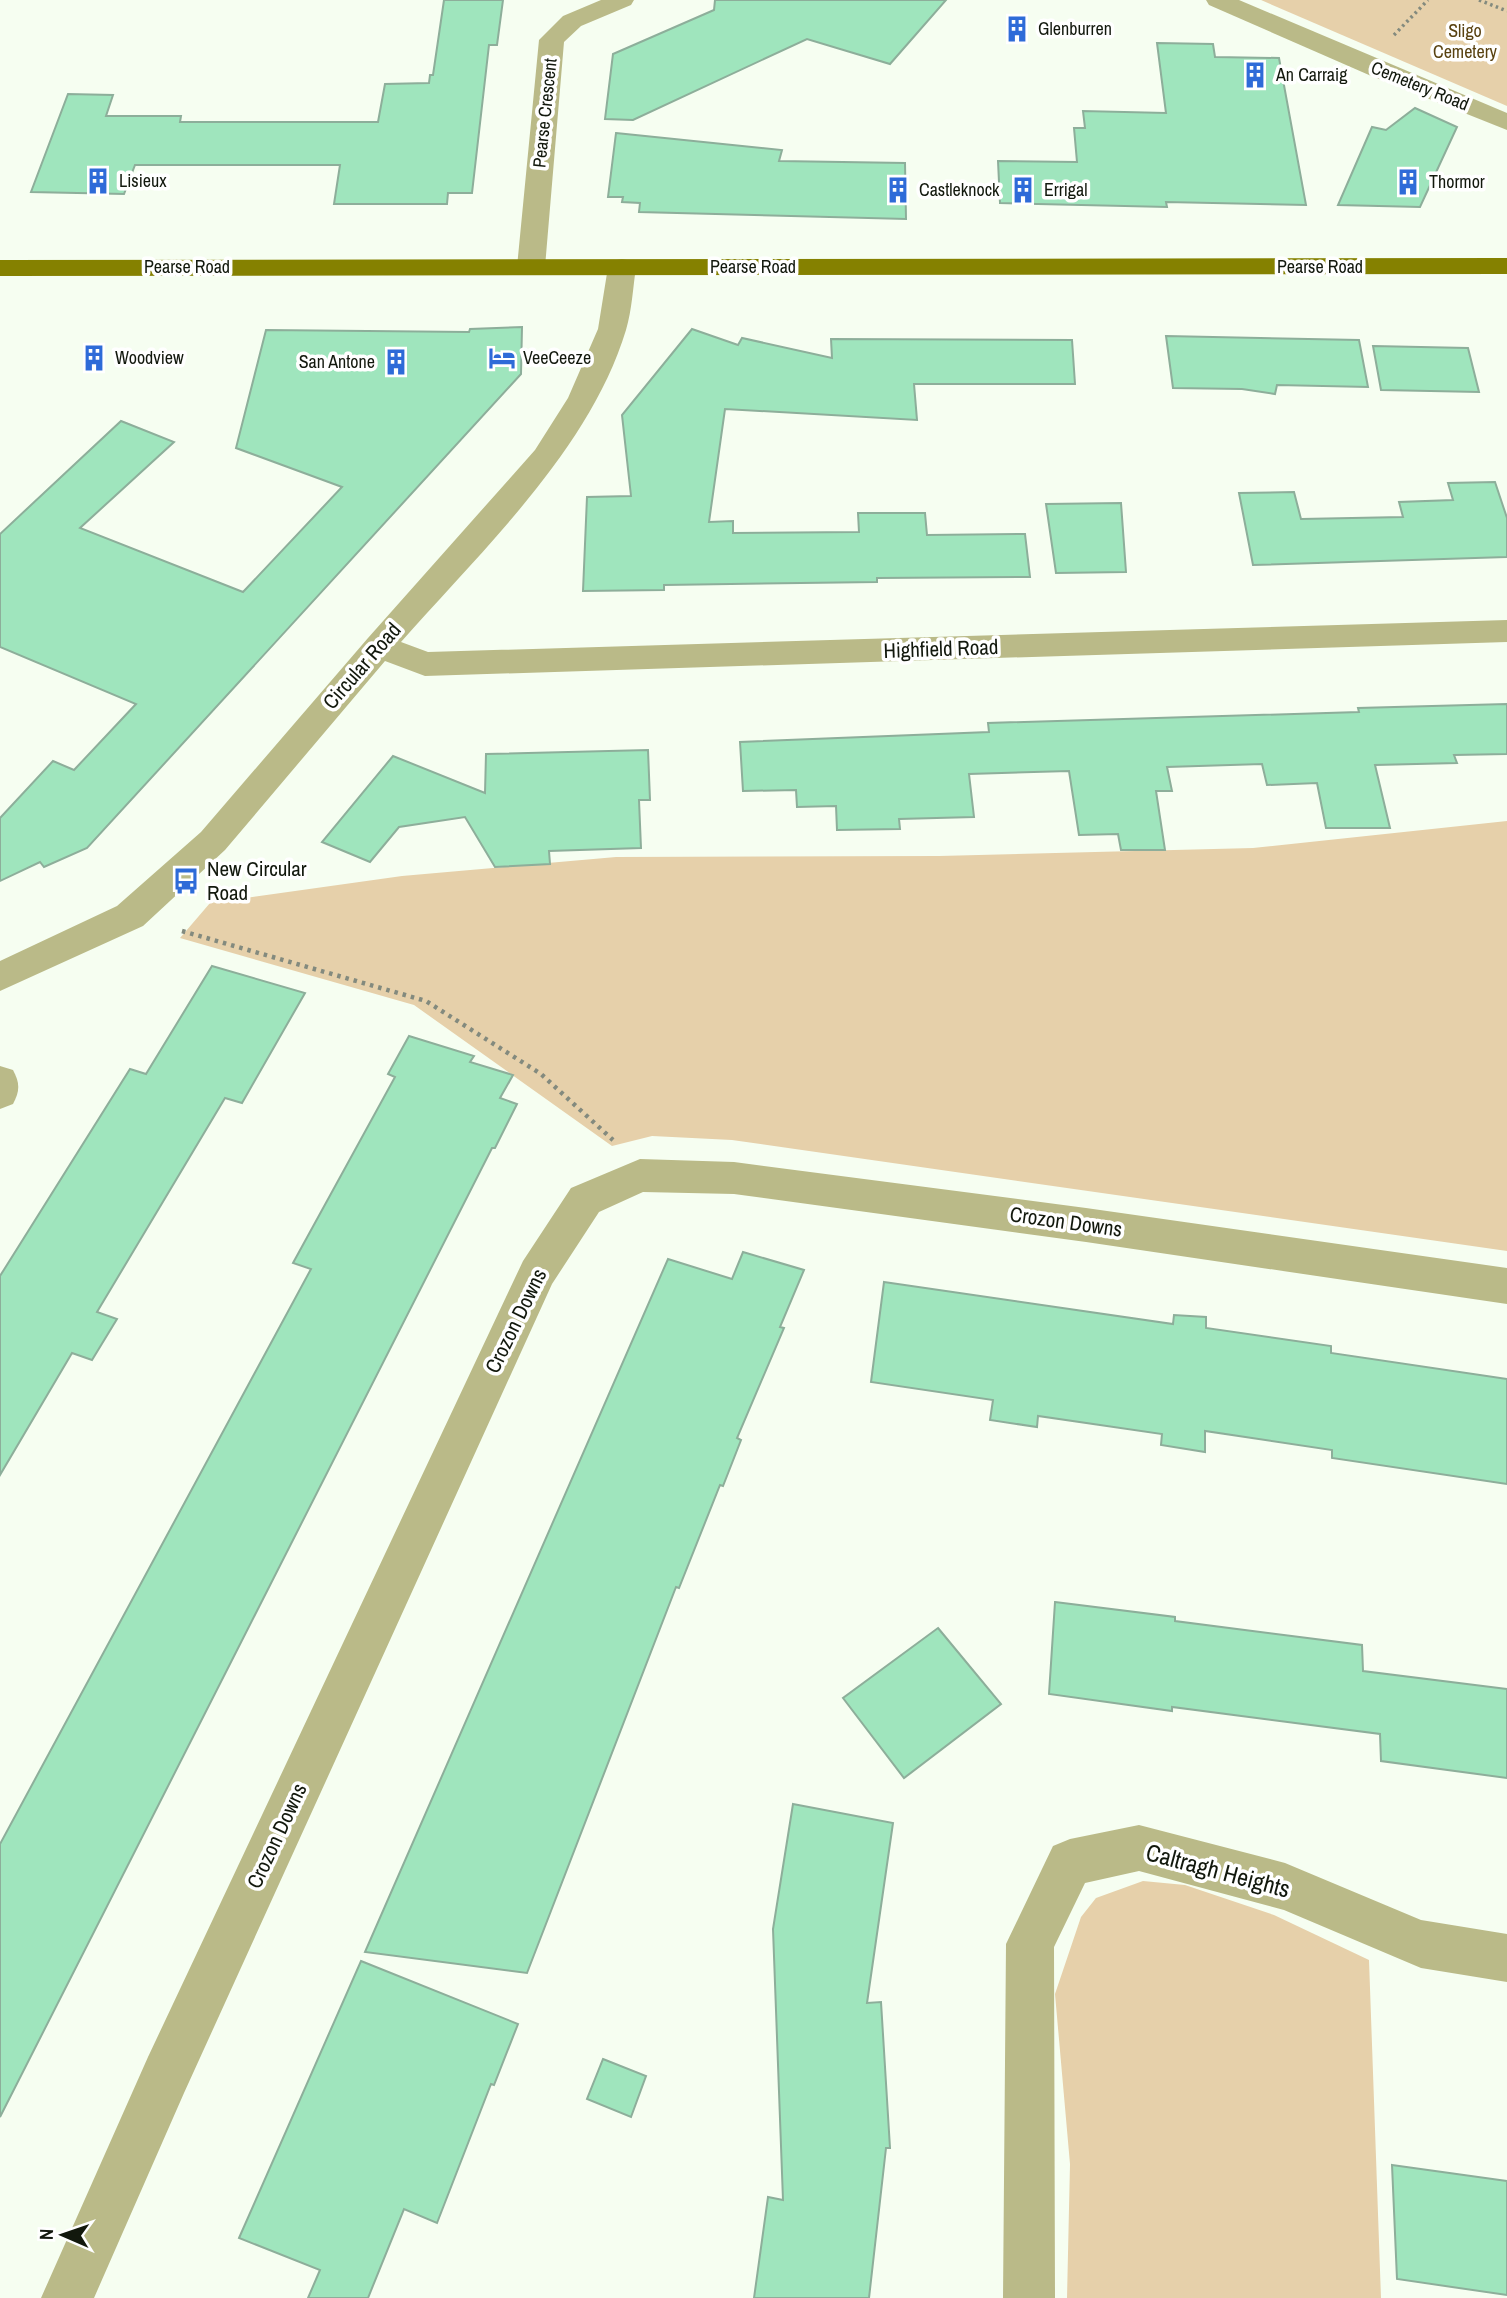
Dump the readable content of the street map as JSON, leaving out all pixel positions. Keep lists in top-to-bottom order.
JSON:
{
  "streets": {
    "main road": ["Pearse Road"],
    "street": [
      "Cemetery Road",
      "Pearse Crescent",
      "Highfield Road",
      "Circular Road",
      "Crozon Downs",
      "Caltragh Heights"
    ]
  },
  "crossings": [
    ["Pearse Crescent", "Pearse Road"],
    ["Pearse Road", "Circular Road"],
    ["Highfield Road", "Circular Road"]
  ],
  "parks": ["Sligo Cemetery"],
  "places": {
    "building": [
      "Glenburren",
      "An Carraig",
      "Lisieux",
      "Thormor",
      "Castleknock",
      "Errigal",
      "Woodview",
      "San Antone"
    ],
    "hotel": ["VeeCeeze"],
    "bus stop": ["New Circular Road"]
  },
  "north": "left"
}
